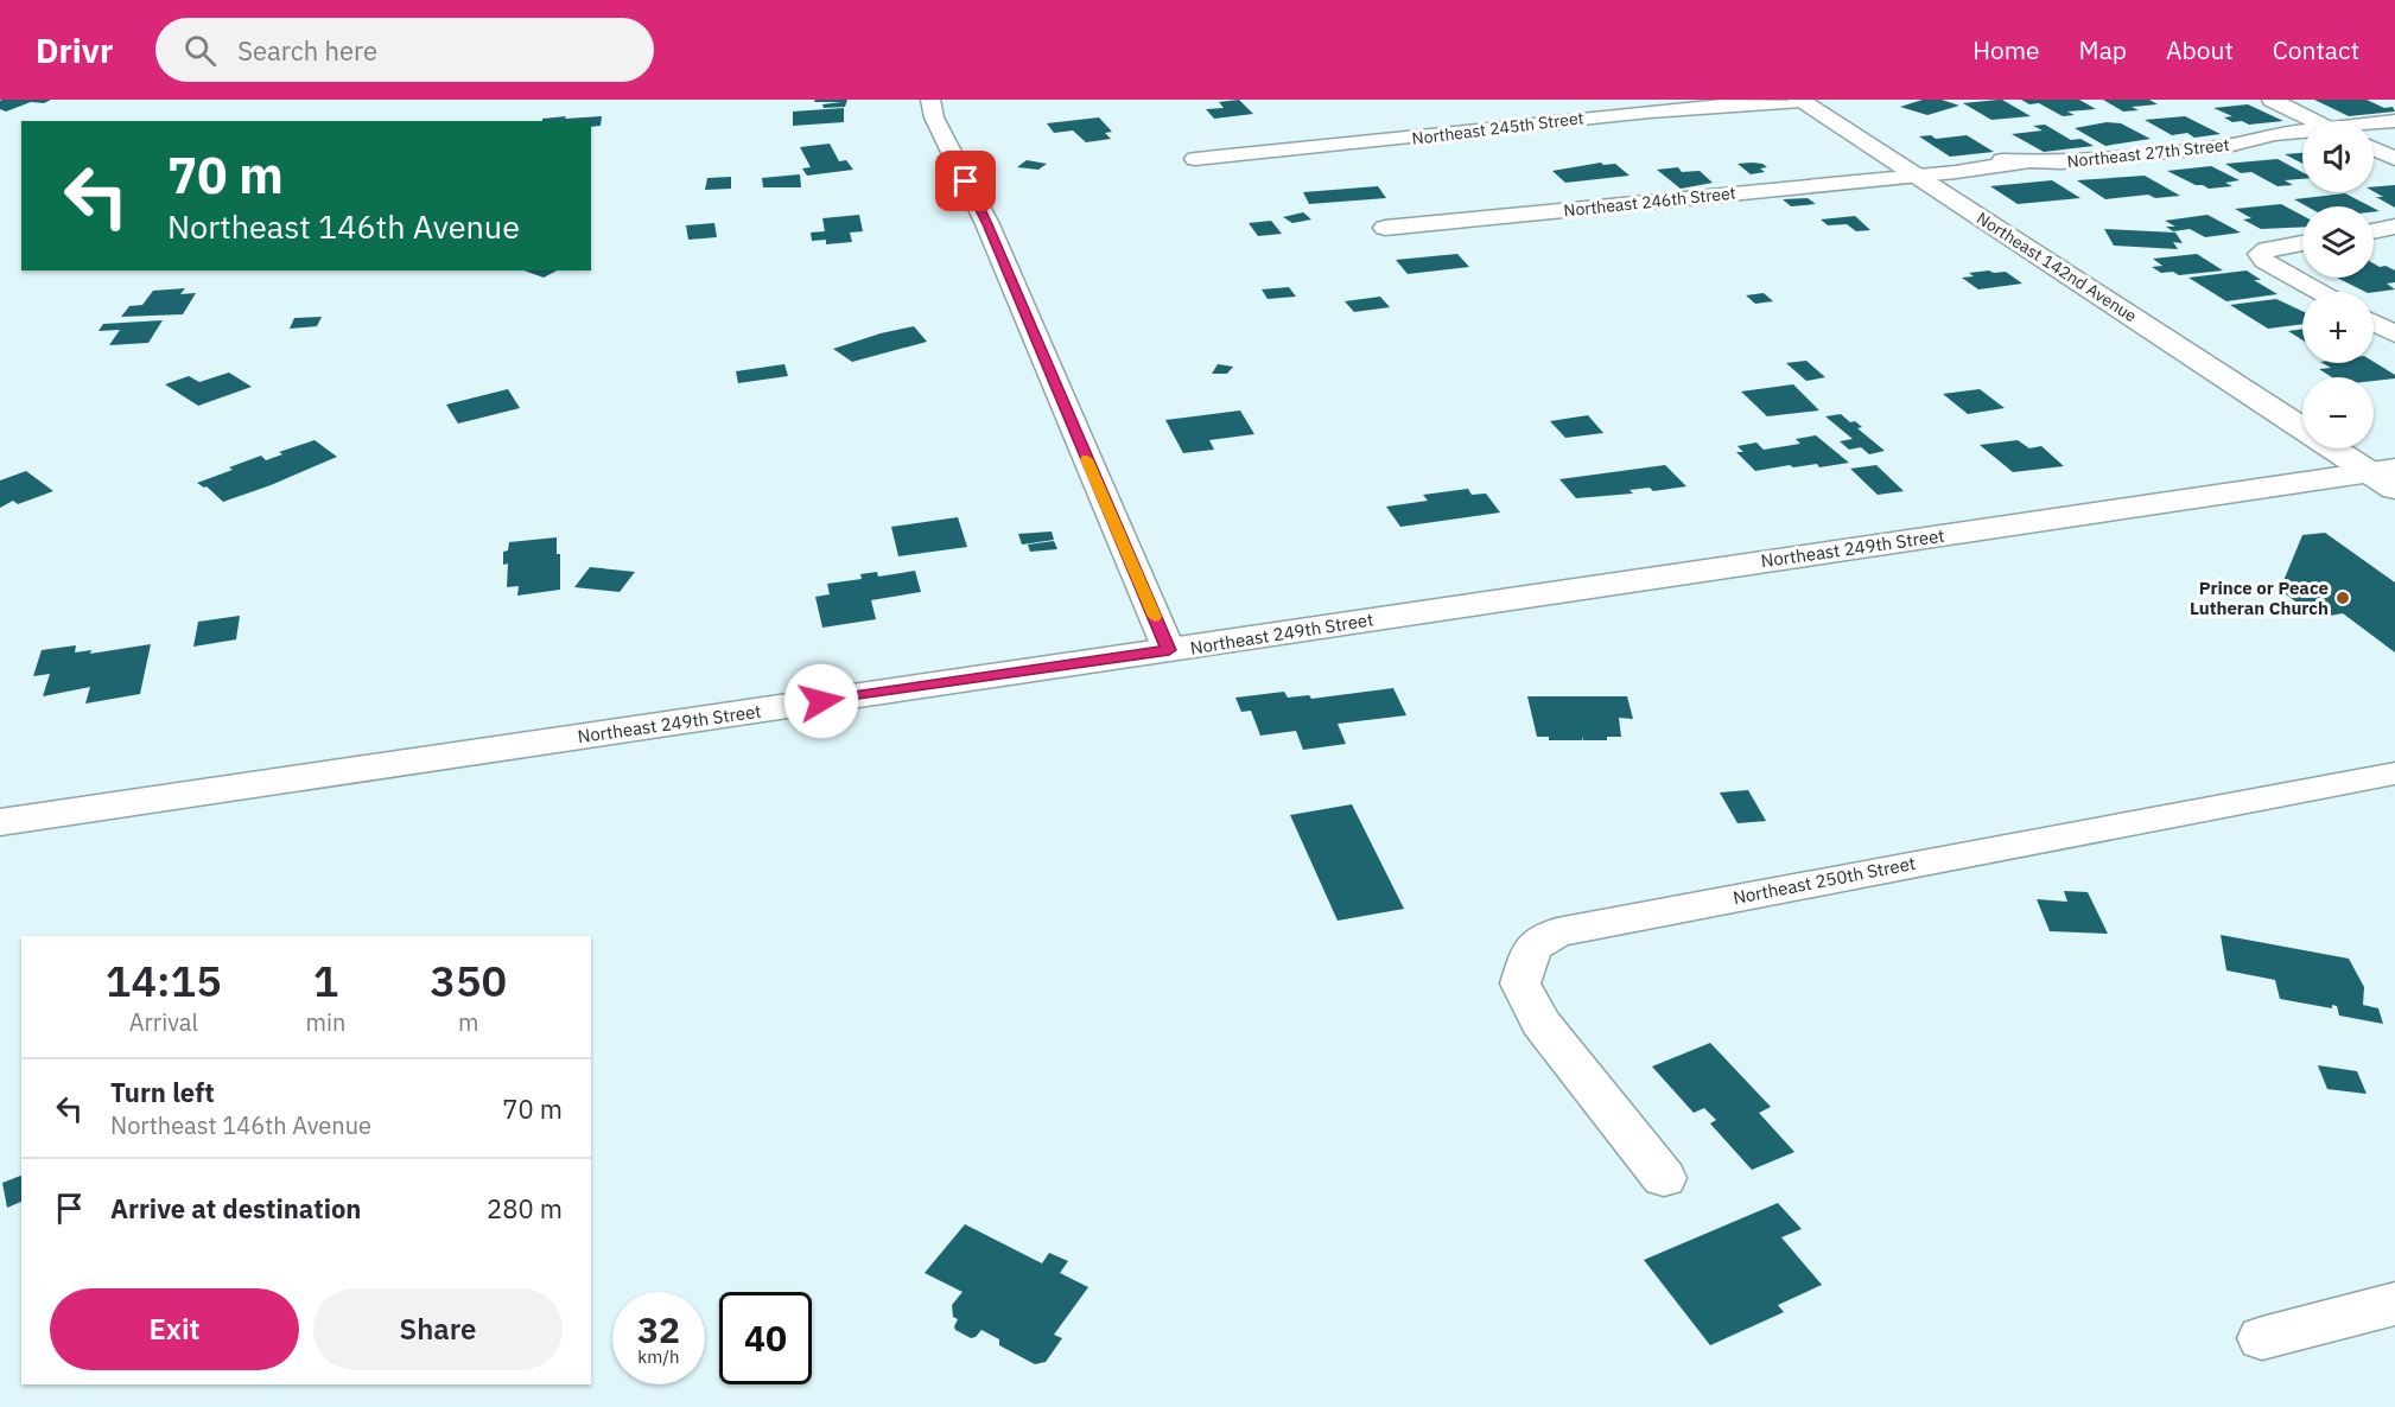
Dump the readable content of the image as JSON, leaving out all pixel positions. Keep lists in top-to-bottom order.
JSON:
{
  "streets": {
    "street": [
      "Northeast 245th Street",
      "Northeast 27th Street",
      "Northeast 246th Street",
      "Northeast 142nd Avenue",
      "Northeast 249th Street",
      "Northeast 250th Street"
    ]
  },
  "crossings": [
    ["Northeast 245th Street", "Northeast 142nd Avenue"],
    ["Northeast 27th Street", "Northeast 246th Street"],
    ["Northeast 27th Street", "Northeast 142nd Avenue"],
    ["Northeast 246th Street", "Northeast 142nd Avenue"],
    ["Northeast 142nd Avenue", "Northeast 249th Street"]
  ],
  "places": ["Prince or Peace Lutheran Church"],
  "page": {
    "header": "Drivr",
    "search": "Search here",
    "nav": [
      "Home",
      "Map",
      "About",
      "Contact"
    ],
    "map_buttons": ["+", "−"],
    "turn": ["70 m", "Northeast 146th Avenue"],
    "eta": [
      "14:15",
      "Arrival",
      "1",
      "min",
      "350",
      "m"
    ],
    "list": [
      {
        "name": "Turn left",
        "note": "Northeast 146th Avenue",
        "value": "70 m"
      },
      {
        "name": "Arrive at destination",
        "value": "280 m"
      }
    ],
    "buttons": ["Exit", "Share"],
    "speed": "32 km/h",
    "limit": "40"
  }
}
